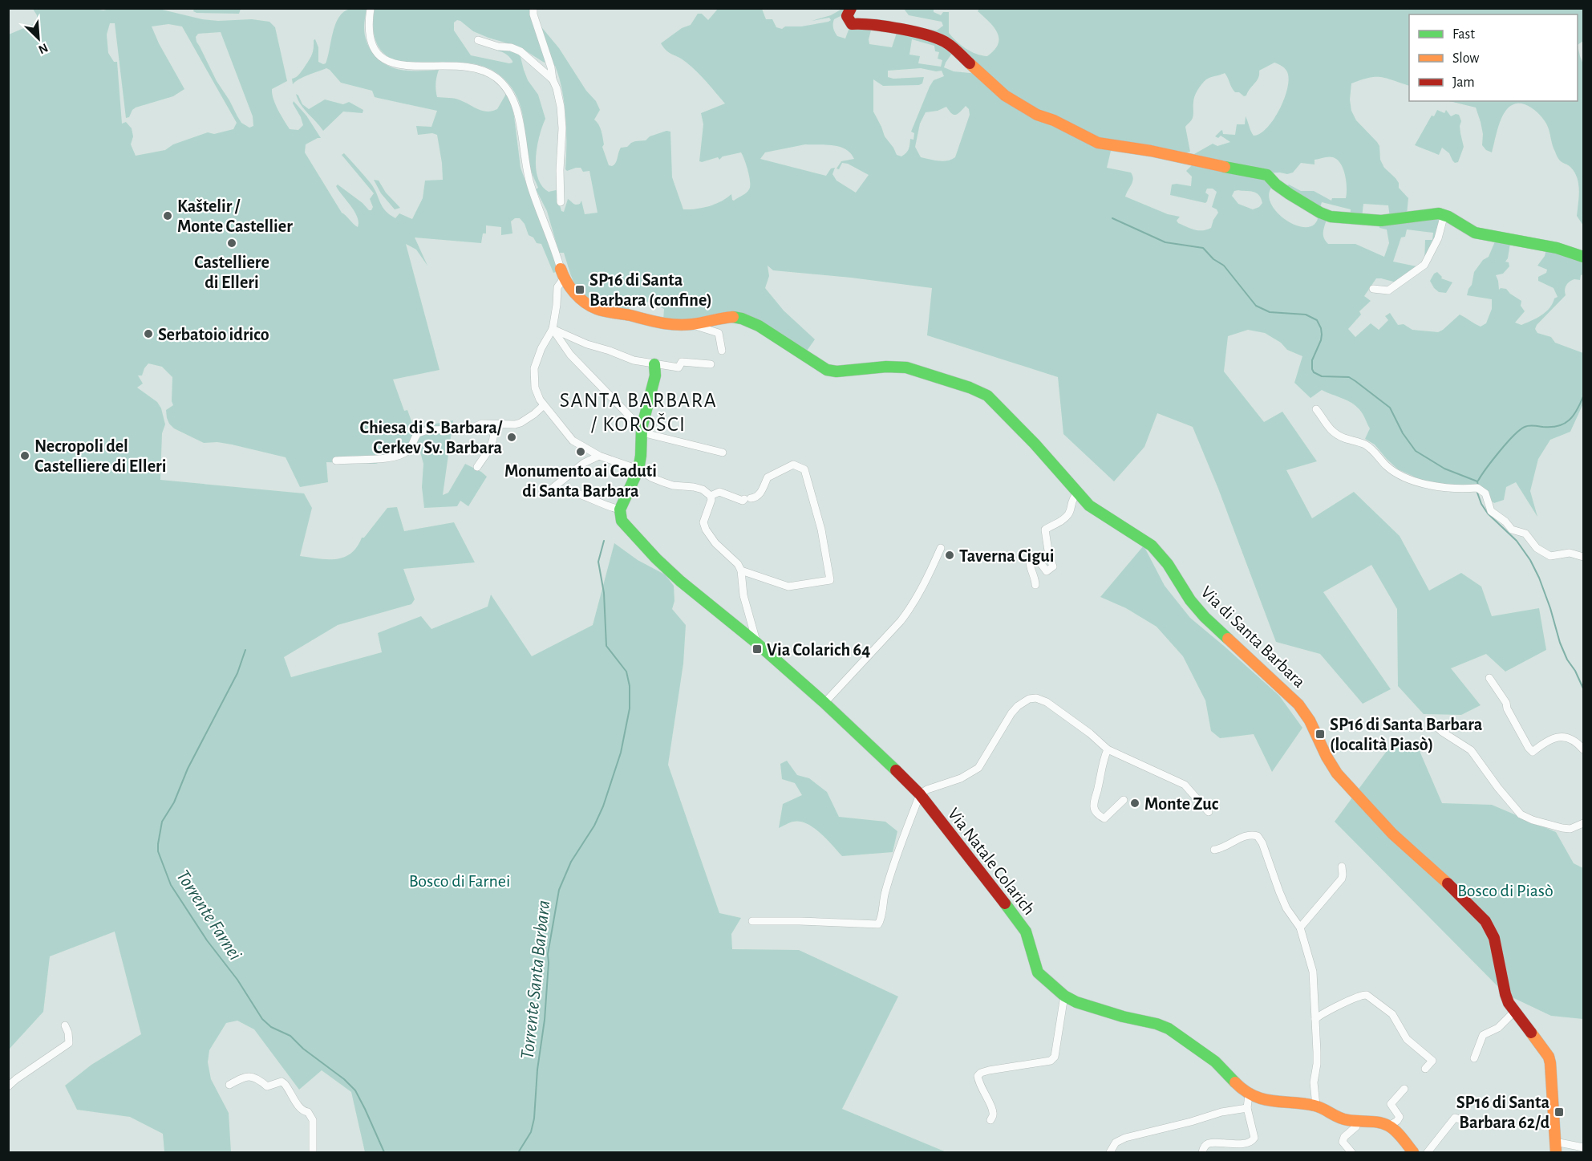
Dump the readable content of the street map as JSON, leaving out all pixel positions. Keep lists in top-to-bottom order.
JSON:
{
  "streets": {
    "street": ["Via di Santa Barbara", "Via Natale Colarich"]
  },
  "districts": ["SANTA BARBARA / KOROŠCI"],
  "water": ["Torrente Farnei", "Torrente Santa Barbara"],
  "parks": ["Bosco di Farnei", "Bosco di Piasò"],
  "places": {
    "other": [
      "Kaštelir / Monte Castellier",
      "Castelliere di Elleri",
      "Serbatoio idrico",
      "Chiesa di S. Barbara/ Cerkev Sv. Barbara",
      "Monumento ai Caduti di Santa Barbara",
      "Necropoli del Castelliere di Elleri",
      "Taverna Cigui",
      "Monte Zuc"
    ],
    "transit": [
      "SP16 di Santa Barbara (confine)",
      "Via Colarich 64",
      "SP16 di Santa Barbara (località Piasò)",
      "SP16 di Santa Barbara 62/d"
    ]
  },
  "legend": ["Fast", "Slow", "Jam"],
  "north": "bottom right"
}
